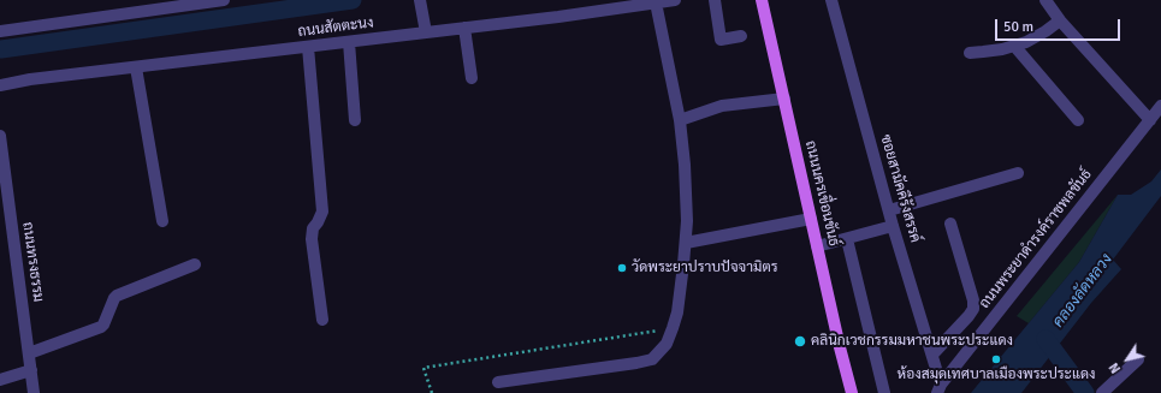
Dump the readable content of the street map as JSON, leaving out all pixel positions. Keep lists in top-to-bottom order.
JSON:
{
  "streets": {
    "main road": ["ถนนนครเขื่อนขันธ์"],
    "street": [
      "ถนนสัตตะนง",
      "ซอยสามัคคีรังสรรค์",
      "ถนนพระยาดำรงค์ราชพลขันธ์",
      "ถนนทรงธรรม"
    ]
  },
  "crossings": [
    ["ซอยสามัคคีรังสรรค์", "ถนนพระยาดำรงค์ราชพลขันธ์"]
  ],
  "water": ["คลองลัดหลวง"],
  "places": ["วัดพระยาปราบปัจจามิตร", "คลินิกเวชกรรมมหาชนพระประแดง", "ห้องสมุดเทศบาลเมืองพระประแดง"],
  "scale_bar": "50 m",
  "north": "bottom left"
}
